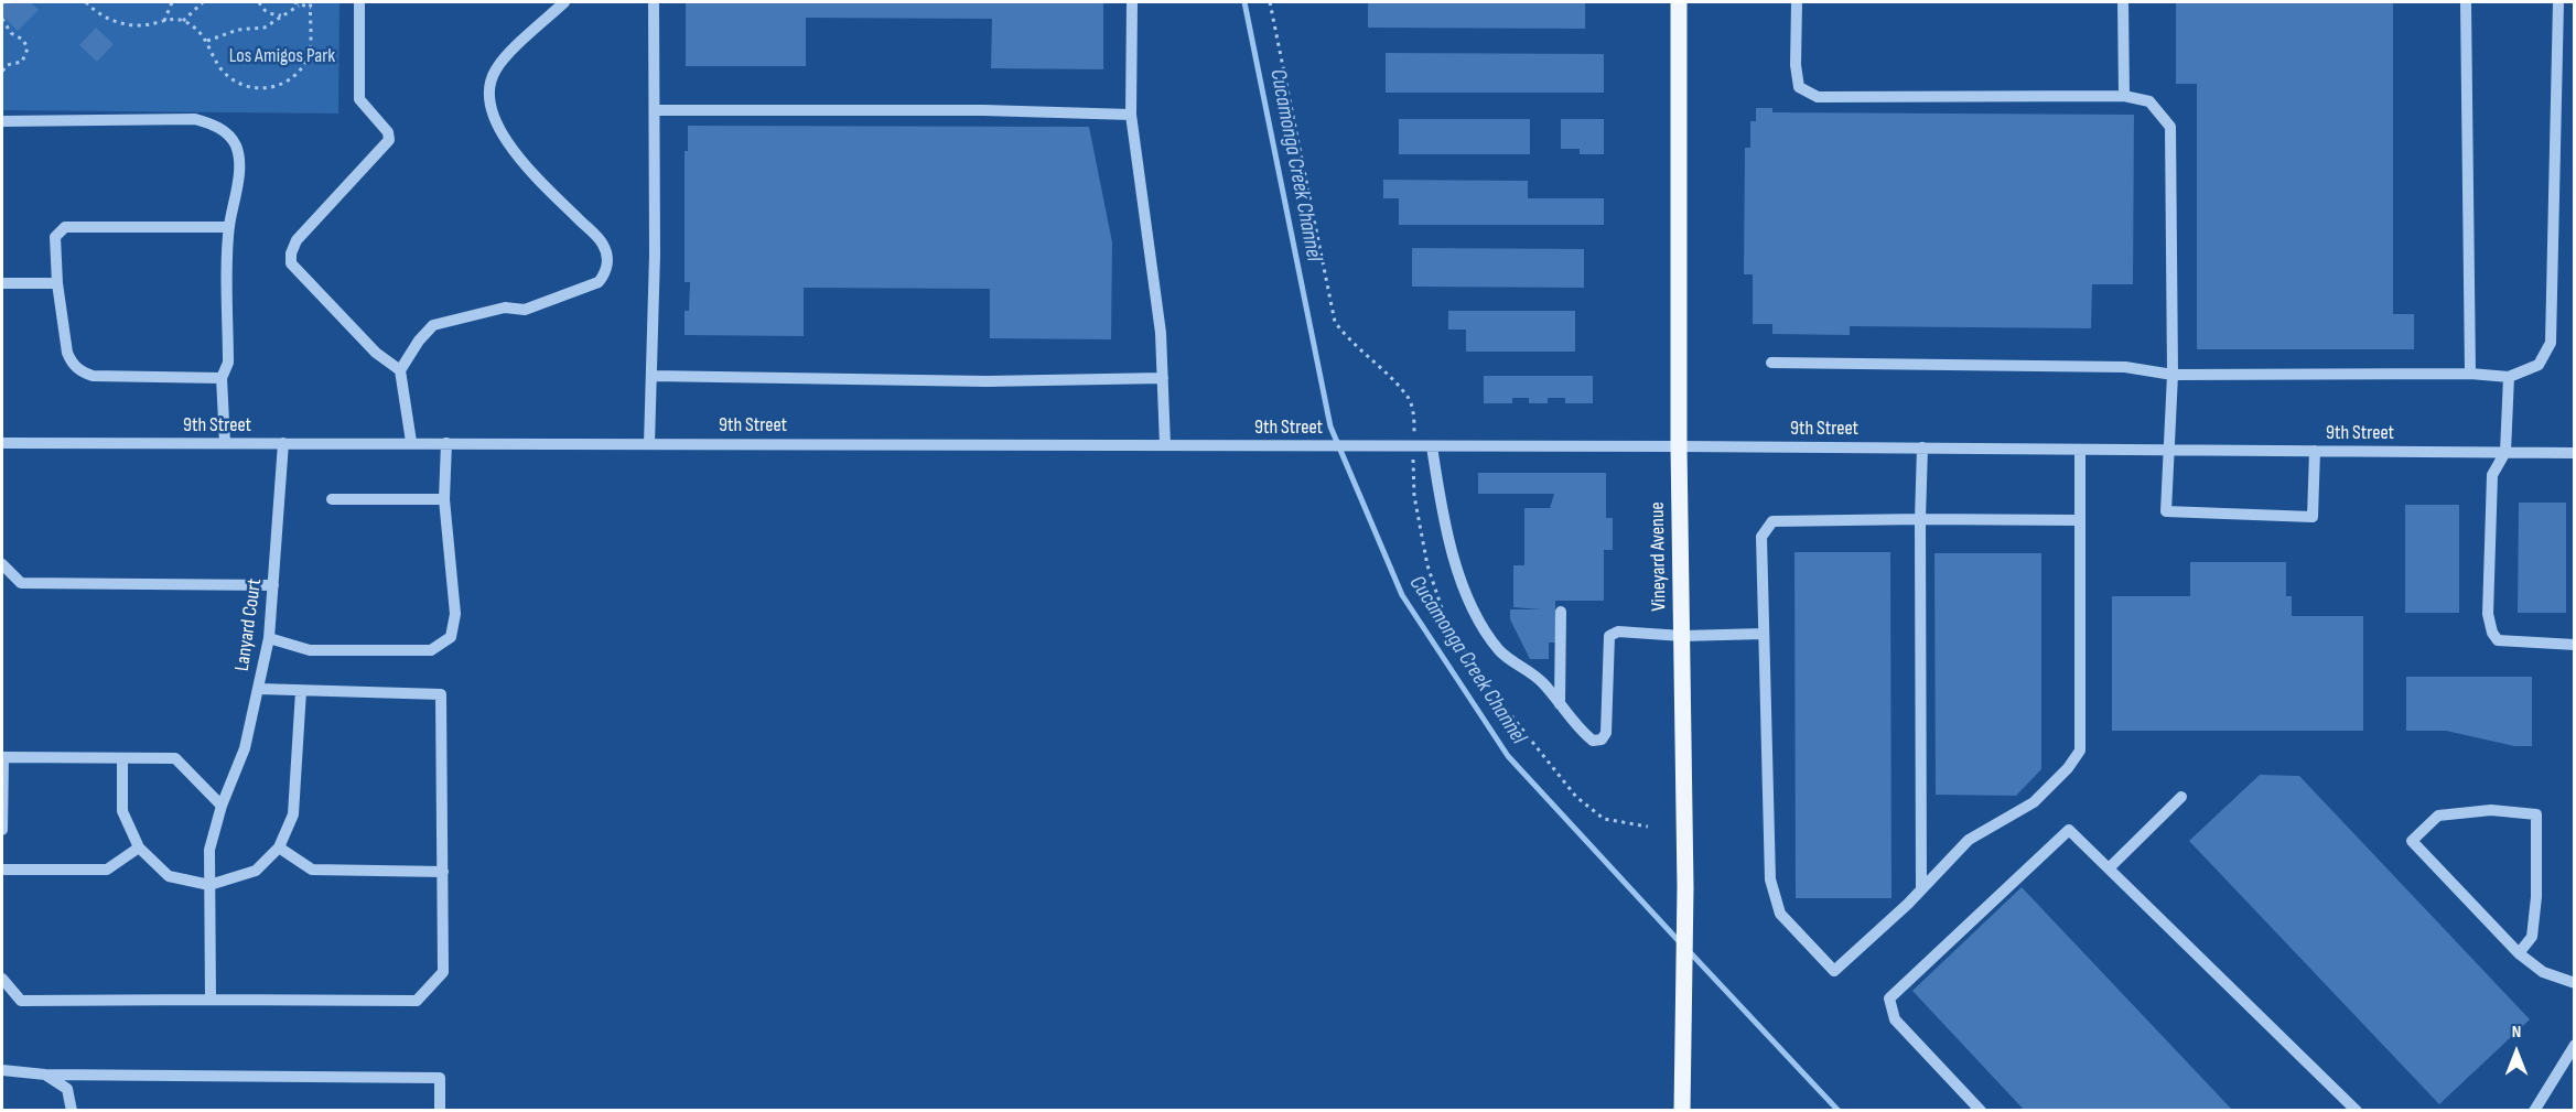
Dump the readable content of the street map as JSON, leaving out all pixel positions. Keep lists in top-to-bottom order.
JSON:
{
  "streets": {
    "main road": ["Vineyard Avenue"],
    "street": ["9th Street", "Lanyard Court"]
  },
  "crossings": [
    ["9th Street", "Vineyard Avenue"],
    ["9th Street", "Lanyard Court"]
  ],
  "water": ["Cucamonga Creek Channel"],
  "parks": ["Los Amigos Park"],
  "north": "top"
}
